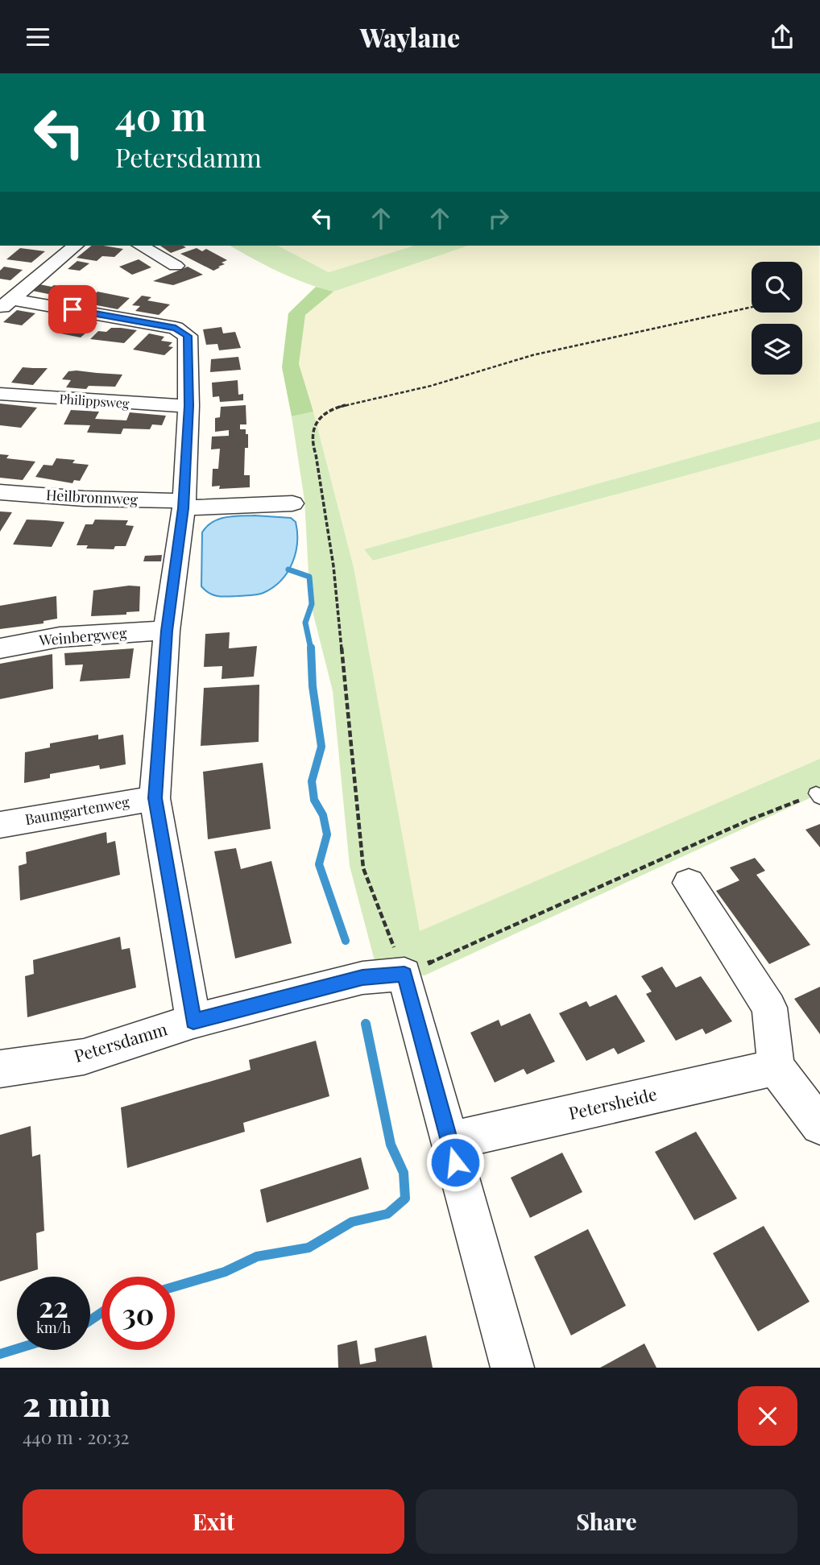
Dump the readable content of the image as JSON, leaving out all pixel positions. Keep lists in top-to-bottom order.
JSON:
{
  "streets": {
    "street": [
      "Philippsweg",
      "Heilbronnweg",
      "Weinbergweg",
      "Baumgartenweg",
      "Petersdamm",
      "Petersheide"
    ]
  },
  "page": {
    "header": "Waylane",
    "turn": ["40 m", "Petersdamm"],
    "speed": "22 km/h",
    "limit": "30",
    "heading": ["2 min", "440 m · 20:32"],
    "buttons": ["Exit", "Share"]
  }
}
